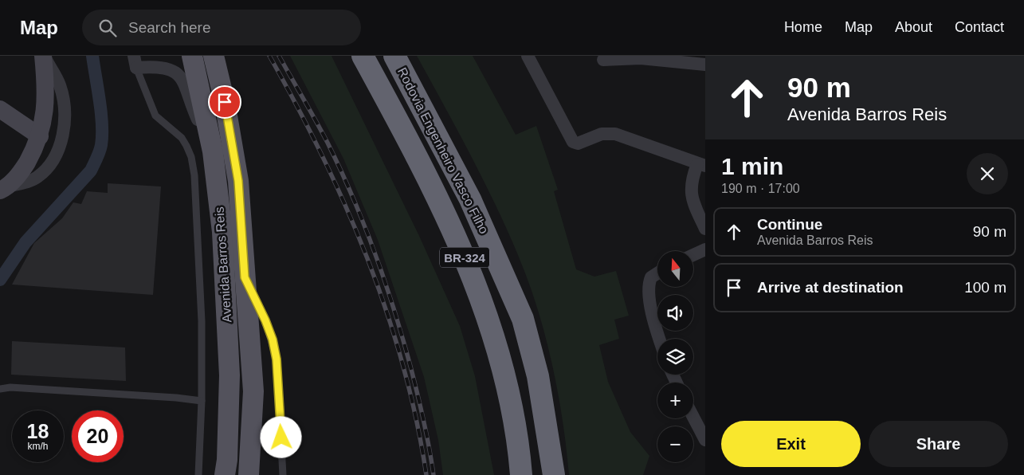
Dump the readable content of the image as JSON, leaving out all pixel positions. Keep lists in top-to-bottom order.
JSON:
{
  "streets": {
    "highway": ["Rodovia Engenheiro Vasco Filho", "BR-324"],
    "main road": ["Avenida Barros Reis"]
  },
  "north": "top",
  "page": {
    "header": "Map",
    "search": "Search here",
    "nav": [
      "Home",
      "Map",
      "About",
      "Contact"
    ],
    "turn": ["90 m", "Avenida Barros Reis"],
    "heading": ["1 min", "190 m · 17:00"],
    "list": [
      {
        "name": "Continue",
        "note": "Avenida Barros Reis",
        "value": "90 m"
      },
      {
        "name": "Arrive at destination",
        "value": "100 m"
      }
    ],
    "map_buttons": ["+", "−"],
    "speed": "18 km/h",
    "limit": "20",
    "buttons": ["Exit", "Share"]
  }
}
